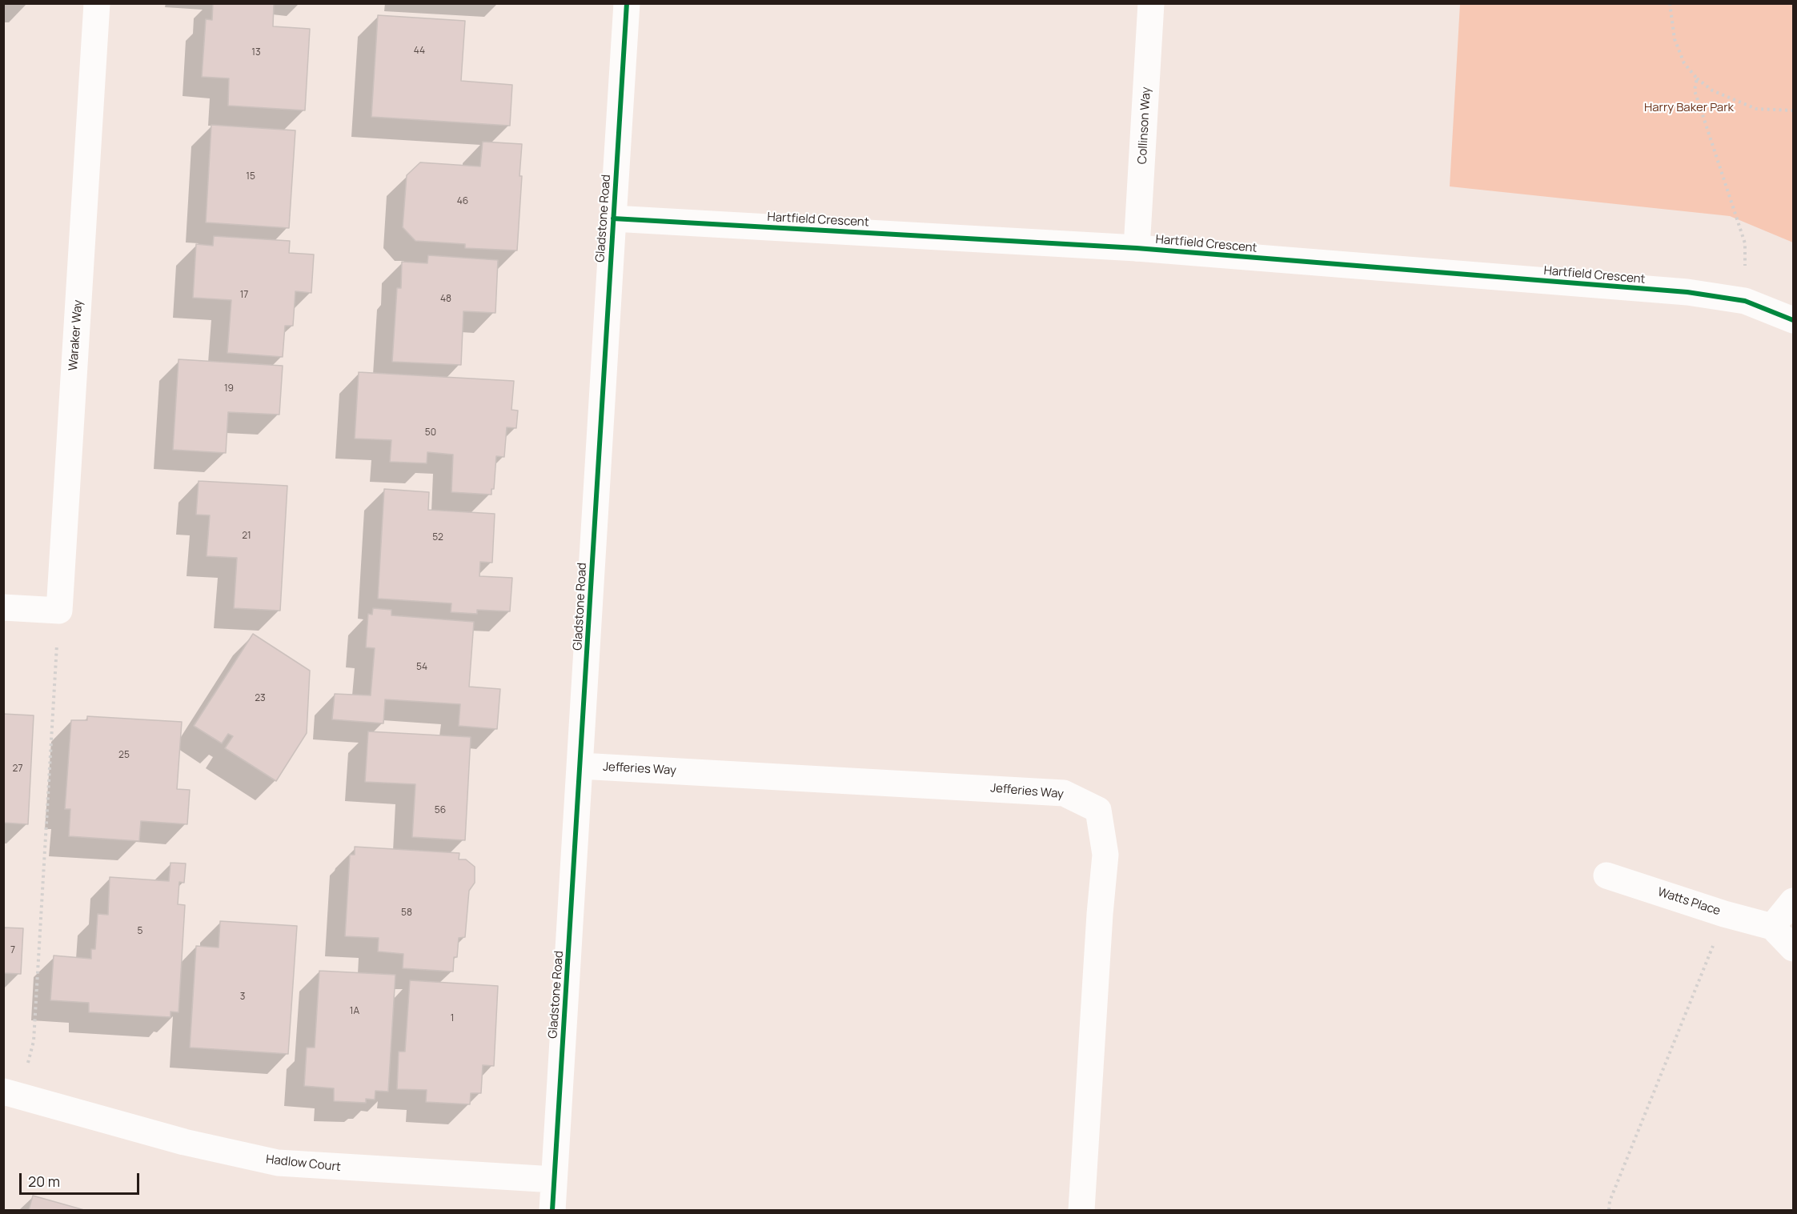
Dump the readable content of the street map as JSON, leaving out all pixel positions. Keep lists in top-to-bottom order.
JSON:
{
  "streets": {
    "street": [
      "Collinson Way",
      "Gladstone Road",
      "Hartfield Crescent",
      "Waraker Way",
      "Jefferies Way",
      "Watts Place",
      "Hadlow Court"
    ]
  },
  "crossings": [
    ["Collinson Way", "Hartfield Crescent"],
    ["Gladstone Road", "Hartfield Crescent"],
    ["Gladstone Road", "Jefferies Way"],
    ["Gladstone Road", "Hadlow Court"]
  ],
  "parks": ["Harry Baker Park"],
  "house_numbers": [
    "44",
    "13",
    "15",
    "46",
    "17",
    "48",
    "19",
    "50",
    "21",
    "52",
    "54",
    "23",
    "25",
    "27",
    "56",
    "58",
    "5",
    "7",
    "3",
    "1A",
    "1"
  ],
  "scale_bar": "20 m"
}
